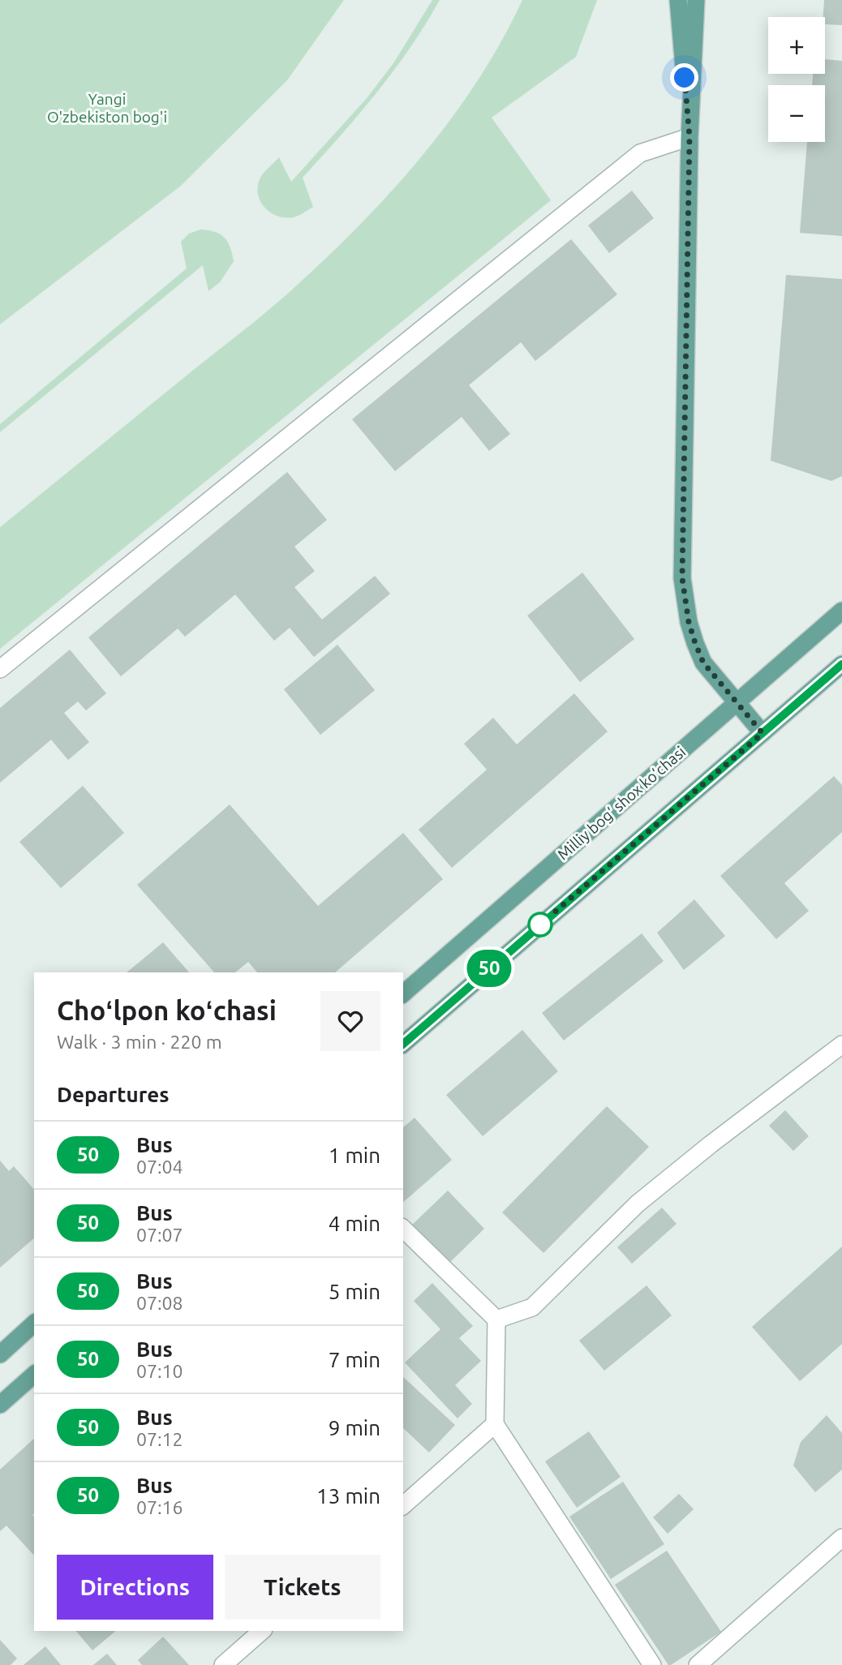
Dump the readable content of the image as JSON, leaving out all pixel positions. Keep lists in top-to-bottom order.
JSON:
{
  "streets": {
    "main road": ["Milliy bog‘ shox ko‘chasi"]
  },
  "parks": ["Yangi O'zbekiston bog'i"],
  "lines": ["bus line 50"],
  "page": {
    "on_map": "50",
    "map_buttons": ["+", "−"],
    "heading": [
      ["Choʻlpon koʻchasi", "Walk · 3 min · 220 m"],
      "Departures"
    ],
    "list": [
      {
        "mark": "50",
        "name": "Bus",
        "note": "07:04",
        "value": "1 min"
      },
      {
        "mark": "50",
        "name": "Bus",
        "note": "07:07",
        "value": "4 min"
      },
      {
        "mark": "50",
        "name": "Bus",
        "note": "07:08",
        "value": "5 min"
      },
      {
        "mark": "50",
        "name": "Bus",
        "note": "07:10",
        "value": "7 min"
      },
      {
        "mark": "50",
        "name": "Bus",
        "note": "07:12",
        "value": "9 min"
      },
      {
        "mark": "50",
        "name": "Bus",
        "note": "07:16",
        "value": "13 min"
      }
    ],
    "buttons": ["Directions", "Tickets"]
  }
}
